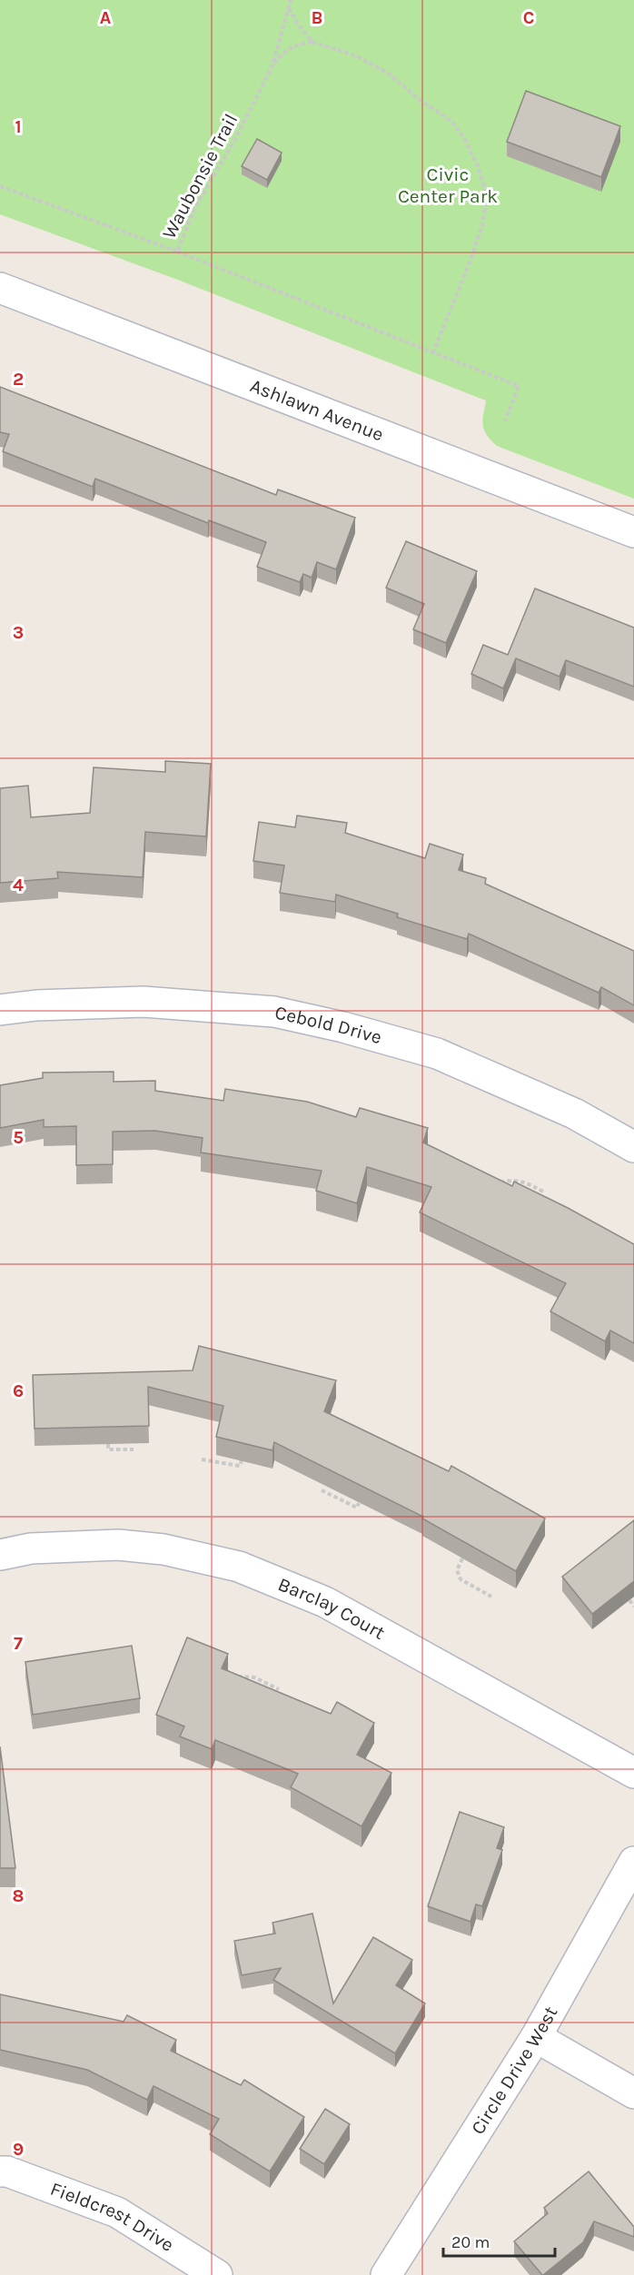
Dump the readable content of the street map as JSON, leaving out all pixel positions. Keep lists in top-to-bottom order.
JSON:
{
  "streets": {
    "street": [
      "Ashlawn Avenue",
      "Cebold Drive",
      "Barclay Court",
      "Circle Drive West",
      "Fieldcrest Drive"
    ],
    "path": ["Waubonsie Trail"]
  },
  "parks": ["Civic Center Park"],
  "scale_bar": "20 m",
  "grid": {
    "columns": ["A", "B", "C"],
    "rows": [
      "1",
      "2",
      "3",
      "4",
      "5",
      "6",
      "7",
      "8",
      "9"
    ]
  }
}
